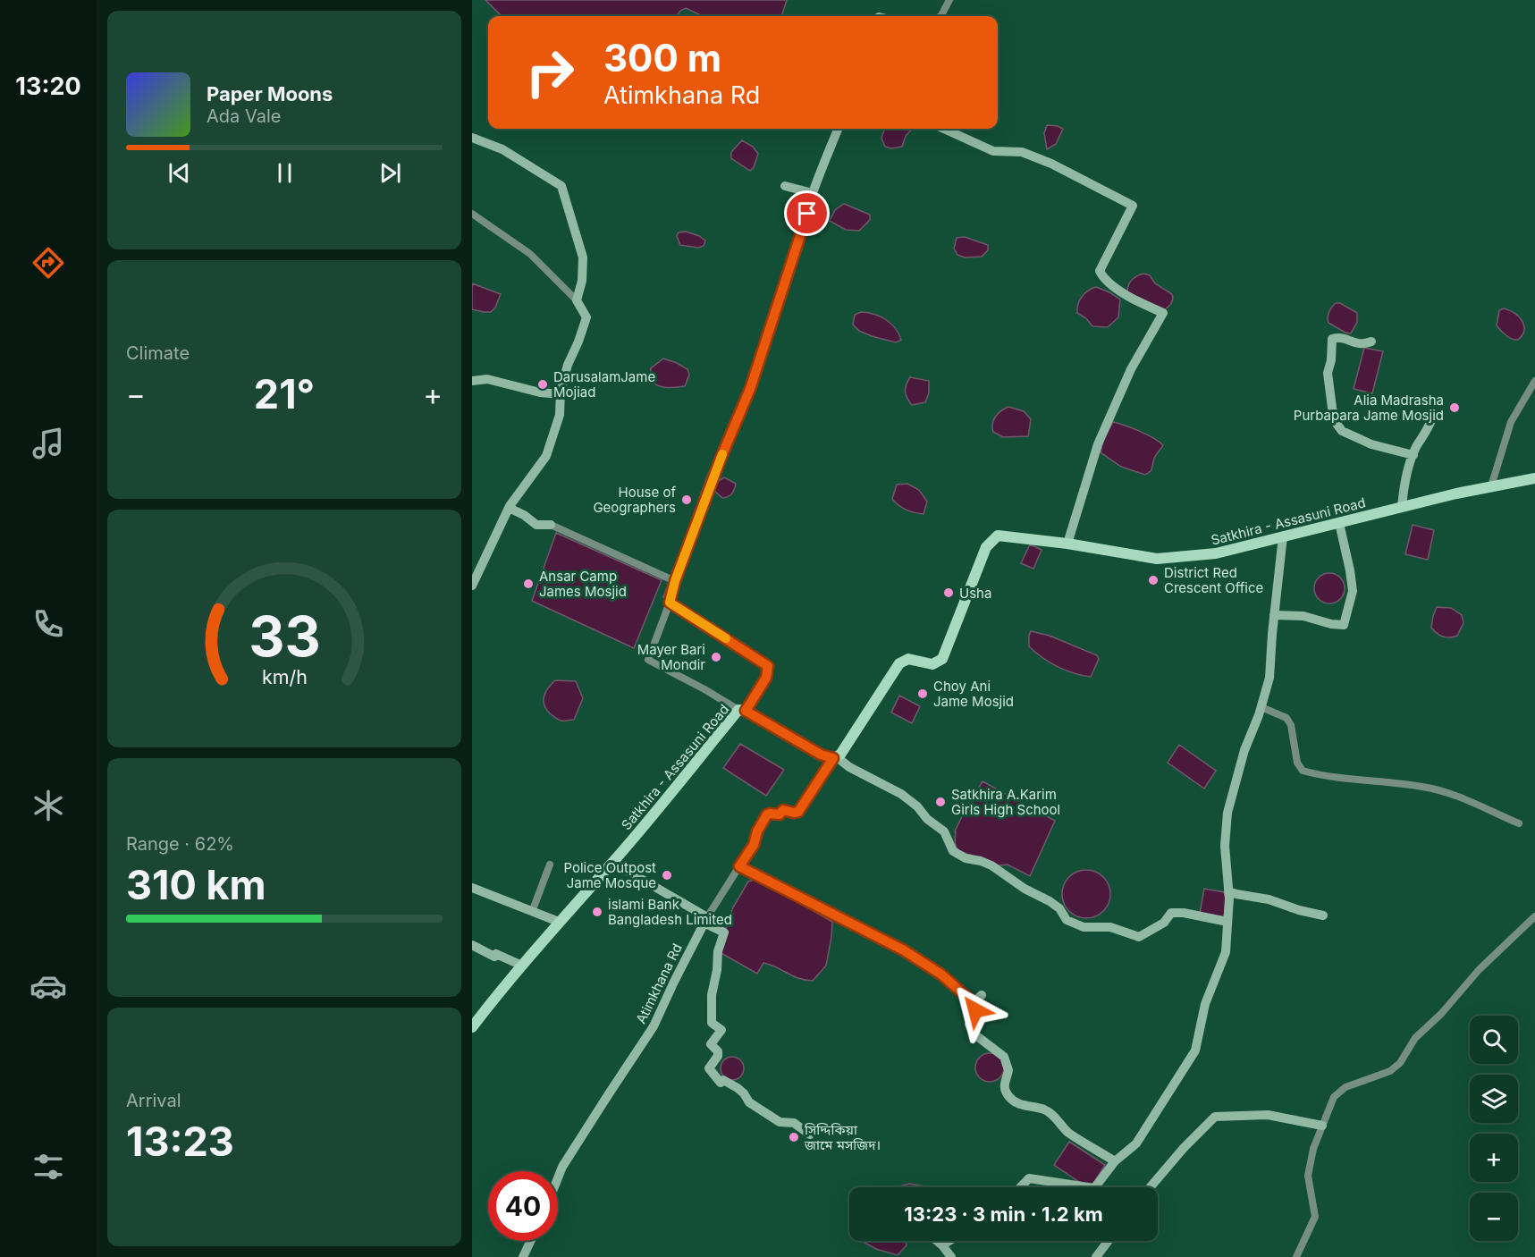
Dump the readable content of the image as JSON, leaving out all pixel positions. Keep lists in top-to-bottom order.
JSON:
{
  "streets": {
    "main road": ["Satkhira - Assasuni Road", "Atimkhana Rd"]
  },
  "places": [
    "DarusalamJame Mojiad",
    "Alia Madrasha Purbapara Jame Mosjid",
    "House of Geographers",
    "District Red Crescent Office",
    "Ansar Camp James Mosjid",
    "Usha",
    "Mayer Bari Mondir",
    "Choy Ani Jame Mosjid",
    "Satkhira A.Karim Girls High School",
    "Police Outpost Jame Mosque",
    "islami Bank Bangladesh Limited",
    "সিদ্দিকিয়া জামে মসজিদ।"
  ],
  "page": {
    "tabs": "13:20",
    "turn": ["300 m", "Atimkhana Rd"],
    "song": ["Paper Moons", "Ada Vale"],
    "tile": [
      "Climate",
      ["Range · 62%", "310 km"],
      ["Arrival", "13:23"]
    ],
    "heat": ["−", "21°", "+"],
    "map_buttons": ["+", "−"],
    "limit": "40",
    "trip": "13:23 · 3 min · 1.2 km",
    "gauge": ["33", "km/h"]
  }
}
